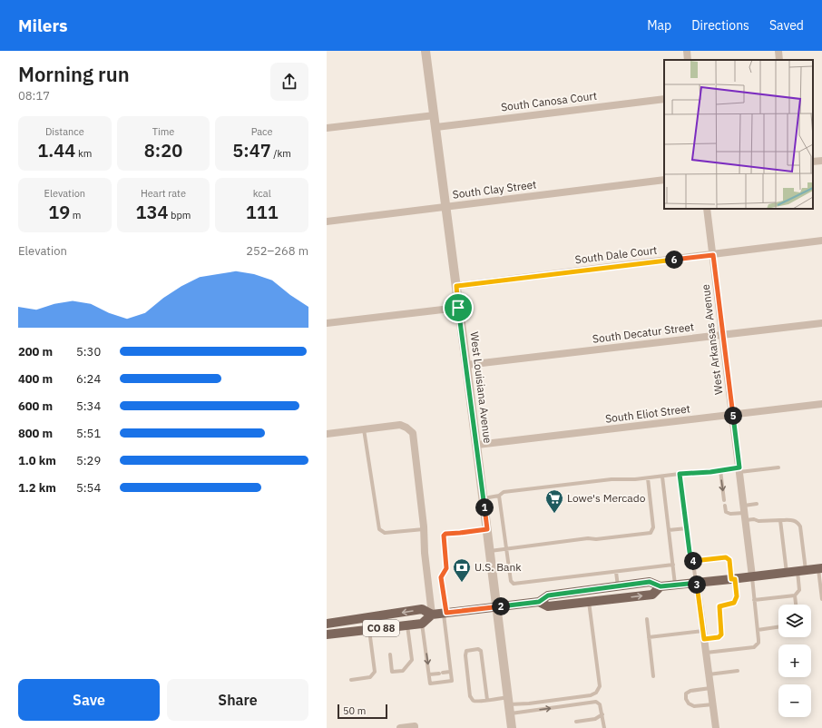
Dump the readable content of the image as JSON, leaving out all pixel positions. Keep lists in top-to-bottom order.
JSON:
{
  "streets": {
    "main road": ["CO 88"],
    "street": [
      "South Canosa Court",
      "South Clay Street",
      "South Dale Court",
      "South Decatur Street",
      "West Arkansas Avenue",
      "West Louisiana Avenue",
      "South Eliot Street"
    ]
  },
  "crossings": [
    ["South Canosa Court", "West Louisiana Avenue"],
    ["South Clay Street", "West Louisiana Avenue"],
    ["South Dale Court", "West Arkansas Avenue"],
    ["South Dale Court", "West Louisiana Avenue"],
    ["South Decatur Street", "West Arkansas Avenue"],
    ["South Decatur Street", "West Louisiana Avenue"],
    ["West Arkansas Avenue", "South Eliot Street"],
    ["West Arkansas Avenue", "CO 88"],
    ["West Louisiana Avenue", "South Eliot Street"],
    ["West Louisiana Avenue", "CO 88"]
  ],
  "places": {
    "supermarket": ["Lowe's Mercado"],
    "bank": ["U.S. Bank"]
  },
  "scale_bar": "50 m",
  "page": {
    "header": "Milers",
    "nav": ["Map", "Directions", "Saved"],
    "heading": ["Morning run", "08:17"],
    "stats": [
      ["Distance", "1.44 km"],
      ["Time", "8:20"],
      ["Pace", "5:47 /km"],
      ["Elevation", "19 m"],
      ["Heart rate", "134 bpm"],
      ["kcal", "111"]
    ],
    "chart": ["Elevation", "252–268 m"],
    "pins": [
      "6",
      "5",
      "1",
      "4",
      "3",
      "2"
    ],
    "list": [
      {
        "name": "200 m",
        "note": "5:30"
      },
      {
        "name": "400 m",
        "note": "6:24"
      },
      {
        "name": "600 m",
        "note": "5:34"
      },
      {
        "name": "800 m",
        "note": "5:51"
      },
      {
        "name": "1.0 km",
        "note": "5:29"
      },
      {
        "name": "1.2 km",
        "note": "5:54"
      }
    ],
    "map_buttons": ["+", "−"],
    "buttons": ["Save", "Share"],
    "scale": "50 m"
  }
}
